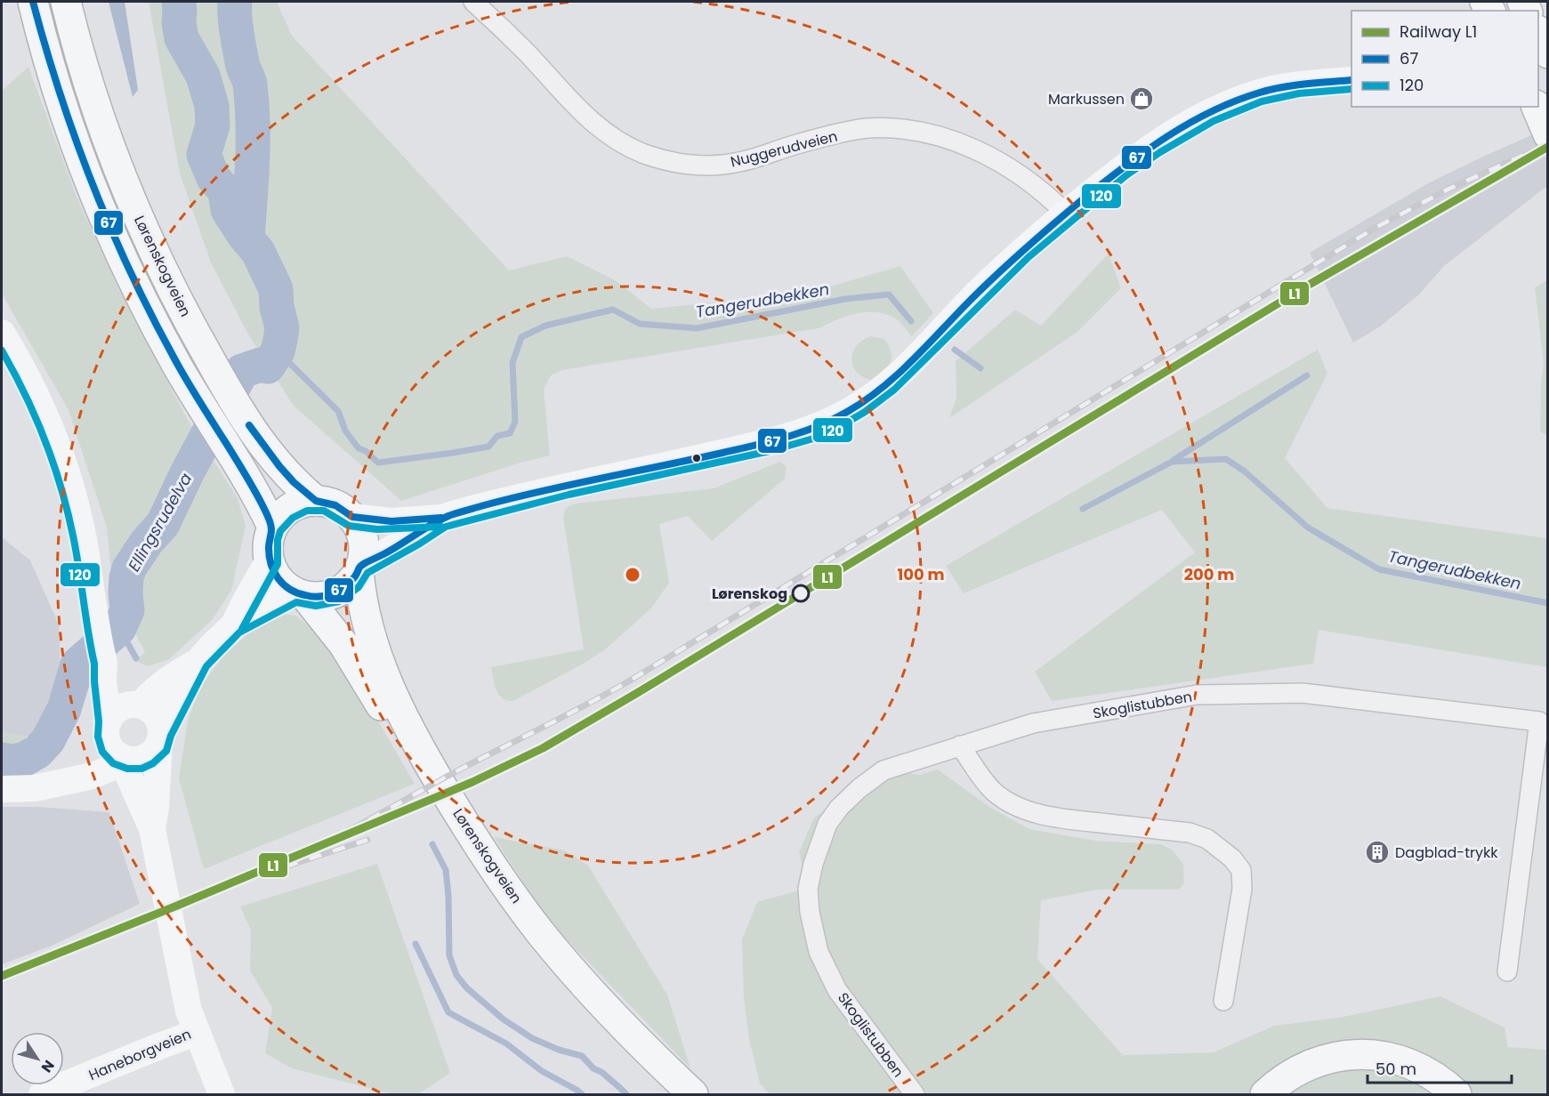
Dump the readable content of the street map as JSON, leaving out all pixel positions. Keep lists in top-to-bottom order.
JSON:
{
  "streets": {
    "highway": ["Lørenskogveien"],
    "main road": ["Haneborgveien"],
    "street": ["Nuggerudveien", "Skoglistubben"]
  },
  "water": ["Tangerudbekken", "Ellingsrudelva"],
  "places": {
    "shop": ["Markussen"],
    "other": ["Lørenskog"],
    "building": ["Dagblad-trykk"]
  },
  "lines": ["transit line 67", "transit line 120", "rail line L1"],
  "legend": ["Railway L1", "67", "120"],
  "scale_bar": "50 m",
  "north": "bottom right",
  "rings": ["100 m", "200 m"]
}
